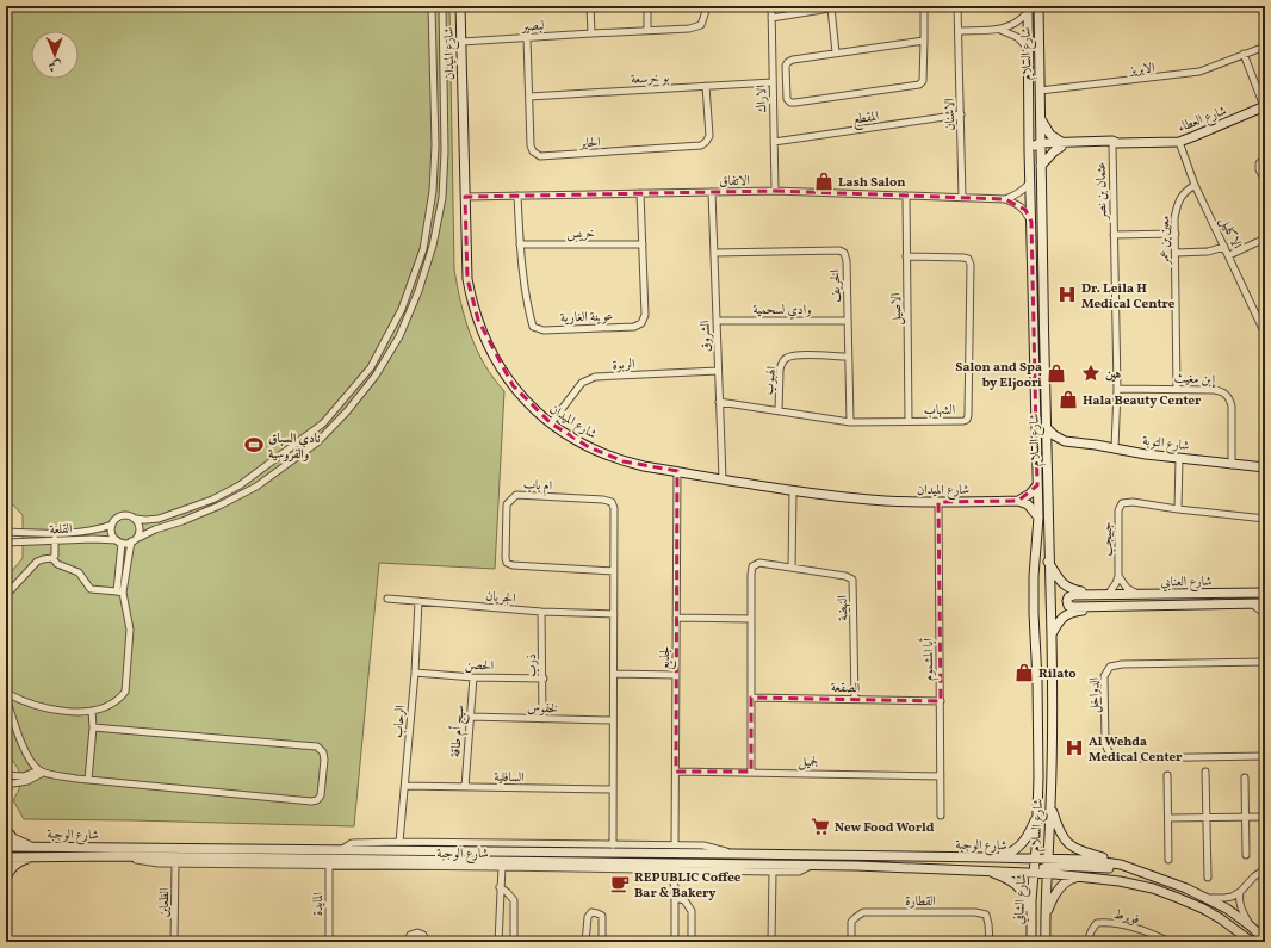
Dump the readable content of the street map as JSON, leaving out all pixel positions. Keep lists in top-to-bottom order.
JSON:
{
  "streets": {
    "street": [
      "لبصير",
      "شارع الميدان",
      "شارع السلام",
      "الابريز",
      "بو خرسعة",
      "الاراك",
      "الاشنان",
      "المقطع",
      "شارع العطاء",
      "الحاير",
      "الاتفاق",
      "عثمان بن نصر",
      "خريس",
      "الاكليل",
      "معين بن عمر",
      "الخريف",
      "وادي لسحمية",
      "الاصيل",
      "عوينة الغارية",
      "الشروق",
      "الربوة",
      "إبن مغيث",
      "الهبوب",
      "الشهاب",
      "شارع التوبة",
      "ام باب",
      "القلعة",
      "جبيجب",
      "شارع العنابي",
      "الجريان",
      "النهضة",
      "لجذيع",
      "أبا المشموم",
      "الحصن",
      "ذرب",
      "الصقعة",
      "الدواخل",
      "لخفوس",
      "الرحاب",
      "سيج أم طاقة",
      "لجميل",
      "السافلية",
      "شارع الوجبة",
      "شارع الشافي",
      "القطارة",
      "الظعاين",
      "المايدة",
      "فويرط"
    ]
  },
  "crossings": [
    ["لبصير", "شارع الميدان"],
    ["لبصير", "الحاير"],
    ["شارع الميدان", "الاتفاق"],
    ["شارع الميدان", "الشروق"],
    ["شارع الميدان", "الربوة"],
    ["شارع الميدان", "لجذيع"],
    ["شارع الميدان", "أبا المشموم"],
    ["شارع السلام", "الابريز"],
    ["شارع السلام", "شارع العطاء"],
    ["شارع السلام", "الاتفاق"],
    ["شارع السلام", "شارع التوبة"],
    ["شارع السلام", "شارع الوجبة"],
    ["شارع السلام", "شارع الشافي"],
    ["بو خرسعة", "الاراك"],
    ["بو خرسعة", "الحاير"],
    ["الاراك", "المقطع"],
    ["الاراك", "الاتفاق"],
    ["الاشنان", "المقطع"],
    ["الاشنان", "الاتفاق"],
    ["شارع العطاء", "عثمان بن نصر"],
    ["شارع العطاء", "الاكليل"],
    ["الاتفاق", "الاصيل"],
    ["الاتفاق", "عوينة الغارية"],
    ["الاتفاق", "الشروق"],
    ["عثمان بن نصر", "معين بن عمر"],
    ["عثمان بن نصر", "إبن مغيث"],
    ["عثمان بن نصر", "شارع التوبة"],
    ["خريس", "عوينة الغارية"],
    ["الاكليل", "معين بن عمر"],
    ["معين بن عمر", "إبن مغيث"],
    ["الخريف", "وادي لسحمية"],
    ["الخريف", "الشروق"],
    ["الخريف", "الهبوب"],
    ["الخريف", "الشهاب"],
    ["وادي لسحمية", "الشروق"],
    ["الاصيل", "الشهاب"],
    ["الشروق", "الربوة"],
    ["الشروق", "الشهاب"],
    ["إبن مغيث", "شارع التوبة"],
    ["الهبوب", "الشهاب"],
    ["ام باب", "الجريان"],
    ["ام باب", "لخفوس"],
    ["ام باب", "السافلية"],
    ["ام باب", "شارع الوجبة"],
    ["جبيجب", "شارع العنابي"],
    ["الجريان", "ذرب"],
    ["الجريان", "الرحاب"],
    ["النهضة", "الصقعة"],
    ["النهضة", "لجميل"],
    ["لجذيع", "لجميل"],
    ["لجذيع", "شارع الوجبة"],
    ["أبا المشموم", "الصقعة"],
    ["أبا المشموم", "لجميل"],
    ["الحصن", "ذرب"],
    ["الحصن", "الرحاب"],
    ["الحصن", "سيج أم طاقة"],
    ["ذرب", "لخفوس"],
    ["لخفوس", "سيج أم طاقة"],
    ["الرحاب", "السافلية"],
    ["الرحاب", "شارع الوجبة"],
    ["سيج أم طاقة", "السافلية"],
    ["شارع الوجبة", "شارع الشافي"],
    ["شارع الوجبة", "الظعاين"],
    ["شارع الوجبة", "المايدة"]
  ],
  "places": {
    "shop": [
      "Lash Salon",
      "Salon and Spa by Eljoori",
      "Hala Beauty Center",
      "Rilato"
    ],
    "hospital": ["Dr. Leila H Medical Centre", "Al Wehda Medical Center"],
    "place": ["هين"],
    "sports": ["نادي السباق والفروسية"],
    "supermarket": ["New Food World"],
    "cafe": ["REPUBLIC Coffee Bar & Bakery"]
  },
  "north": "bottom"
}
